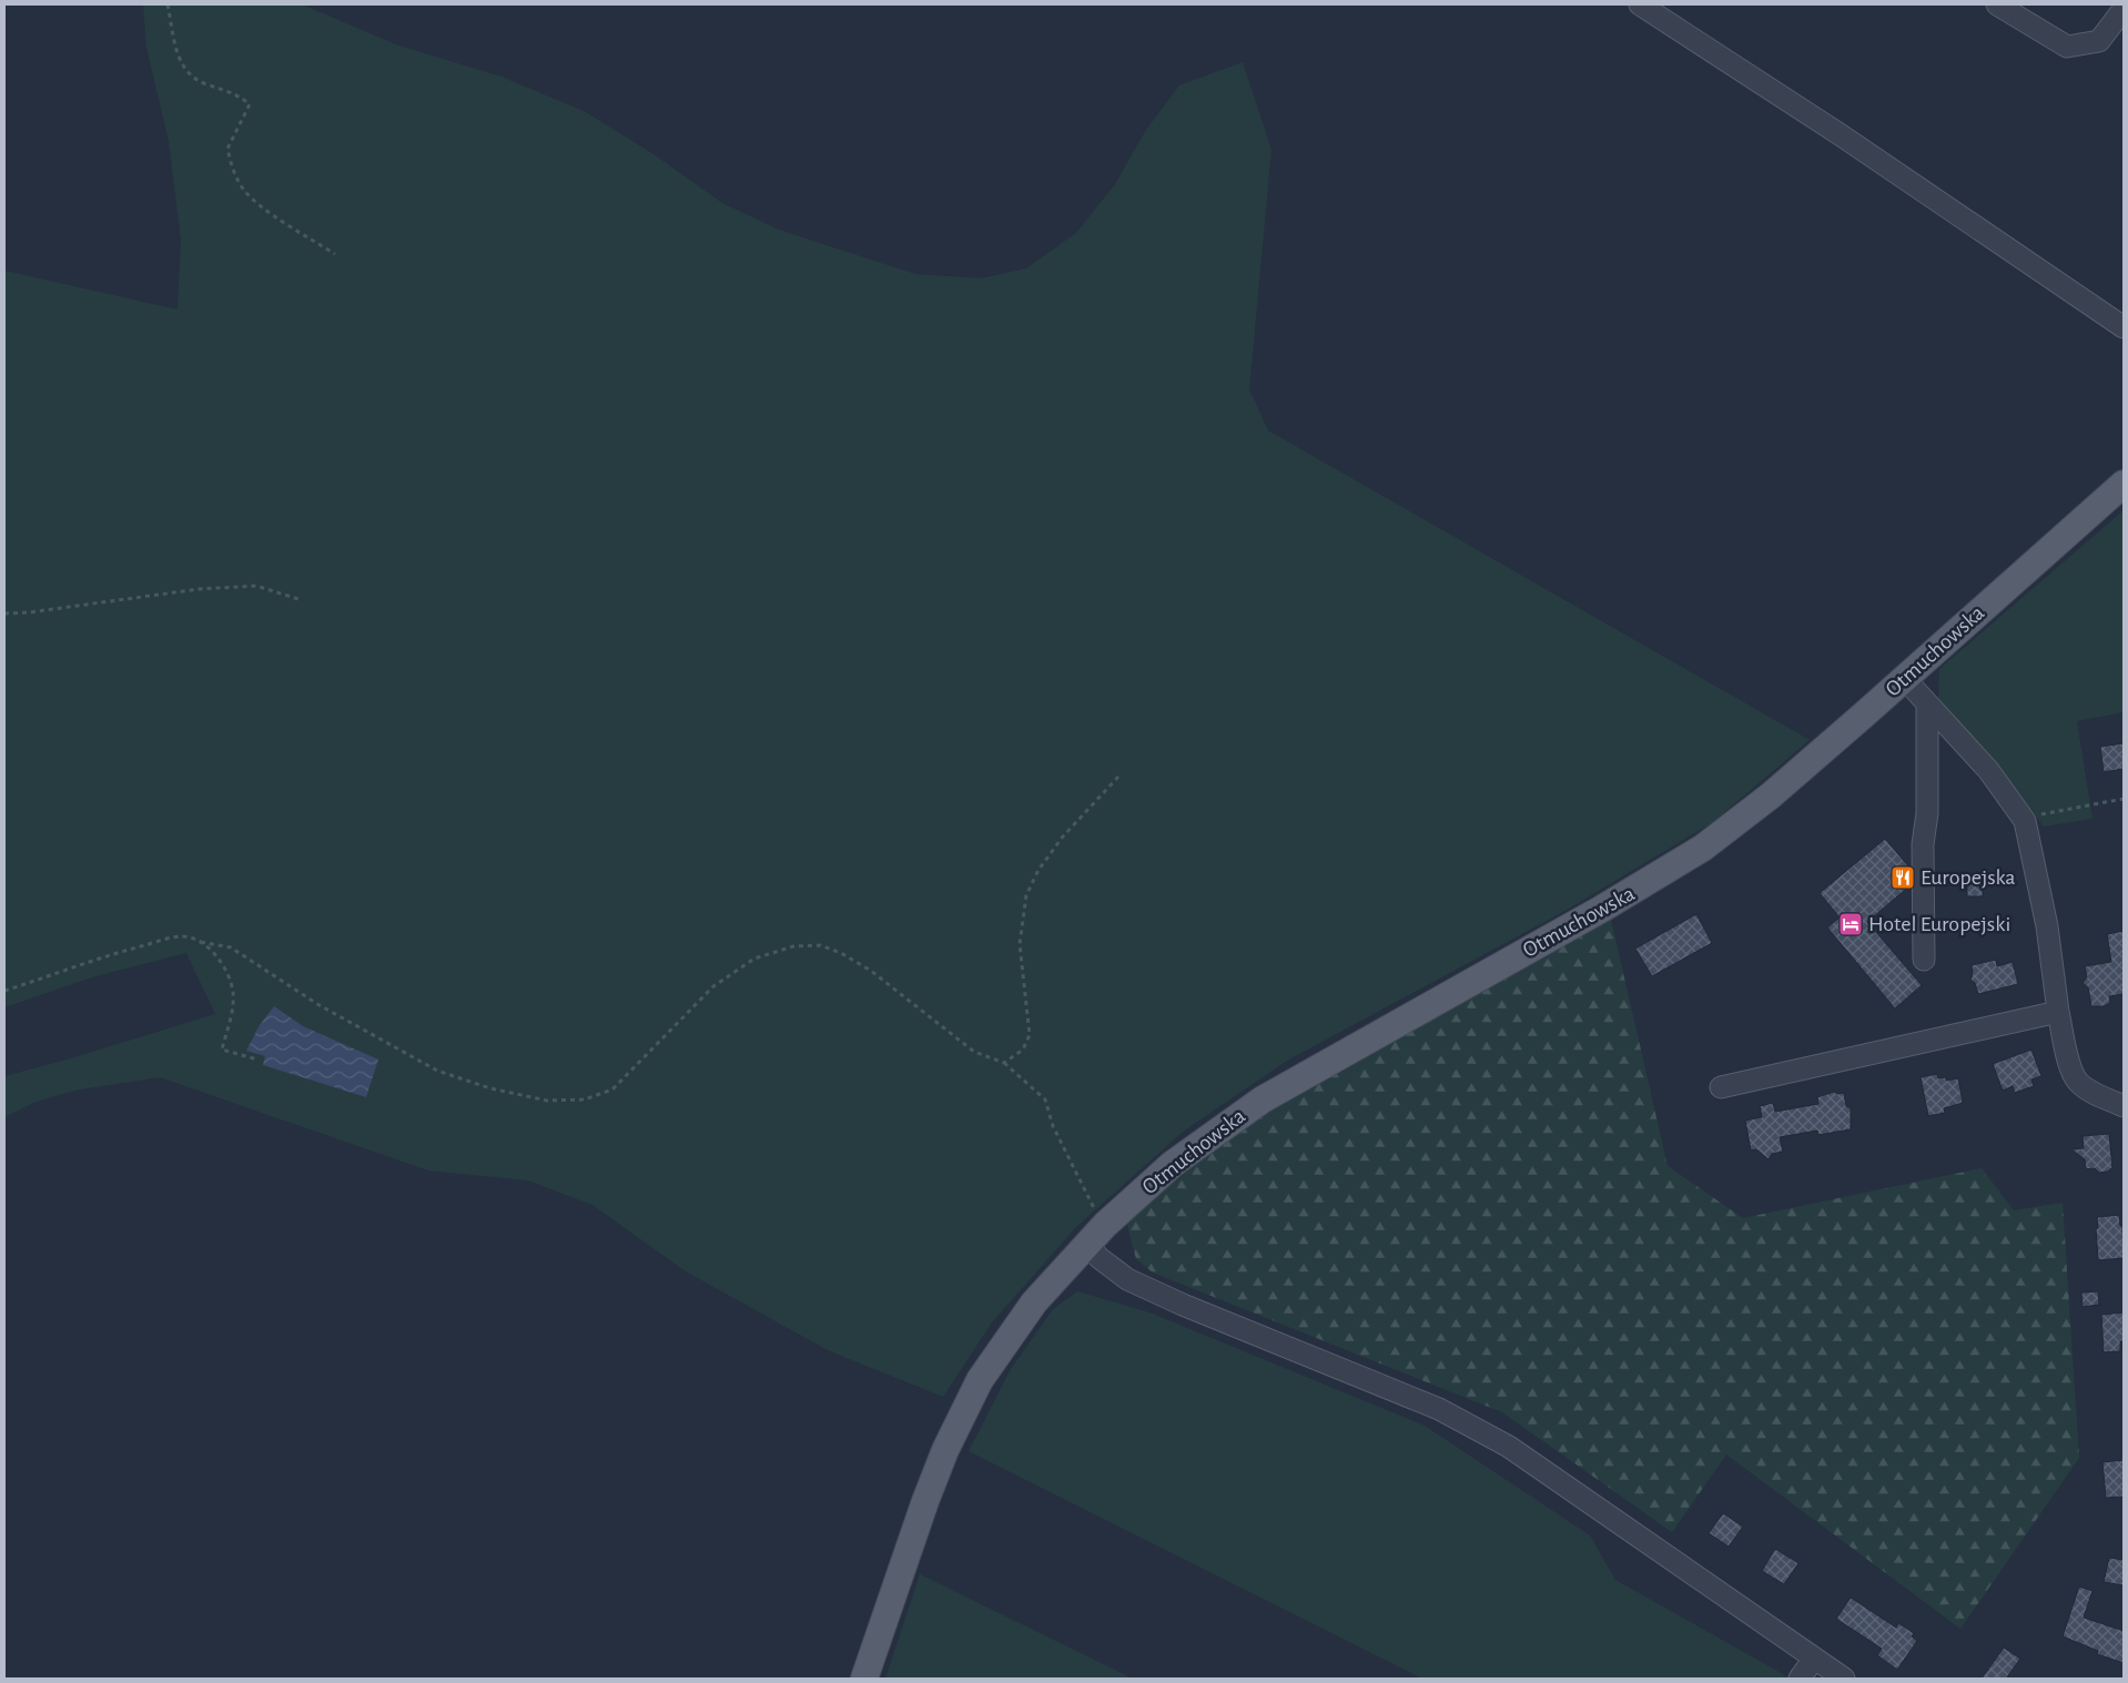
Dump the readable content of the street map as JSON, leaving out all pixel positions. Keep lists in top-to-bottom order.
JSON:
{
  "streets": {
    "main road": ["Otmuchowska"]
  },
  "places": {
    "restaurant": ["Europejska"],
    "hotel": ["Hotel Europejski"]
  }
}
